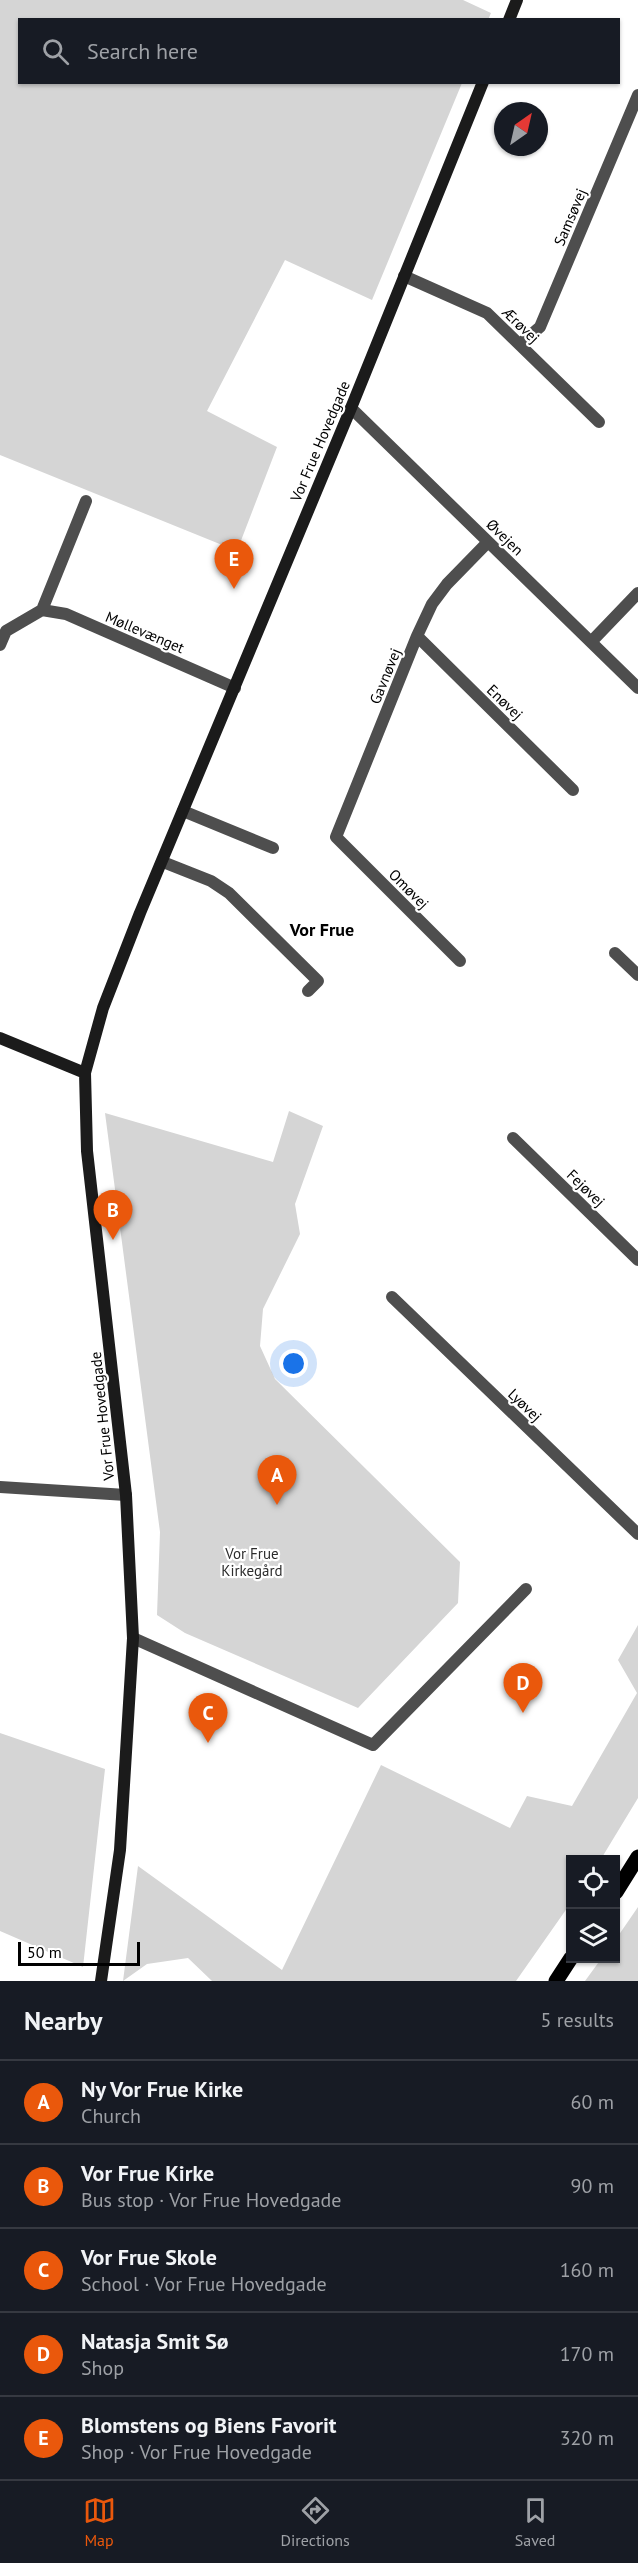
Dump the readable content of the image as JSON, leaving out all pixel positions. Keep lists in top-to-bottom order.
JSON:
{
  "streets": {
    "street": [
      "Samsøvej",
      "Ærøvej",
      "Vor Frue Hovedgade",
      "Øvejen",
      "Møllevænget",
      "Gavnøvej",
      "Enøvej",
      "Omøvej",
      "Fejøvej",
      "Lyøvej"
    ]
  },
  "crossings": [
    ["Samsøvej", "Ærøvej"],
    ["Ærøvej", "Vor Frue Hovedgade"],
    ["Vor Frue Hovedgade", "Øvejen"],
    ["Vor Frue Hovedgade", "Møllevænget"],
    ["Øvejen", "Gavnøvej"],
    ["Gavnøvej", "Enøvej"],
    ["Gavnøvej", "Omøvej"]
  ],
  "districts": ["Vor Frue"],
  "parks": ["Vor Frue Kirkegård"],
  "scale_bar": "50 m",
  "north": "top right",
  "page": {
    "search": "Search here",
    "pins": [
      "E",
      "B",
      "A",
      "D",
      "C"
    ],
    "scale": "50 m",
    "heading": ["Nearby", "5 results"],
    "list": [
      {
        "mark": "A",
        "name": "Ny Vor Frue Kirke",
        "note": "Church",
        "value": "60 m"
      },
      {
        "mark": "B",
        "name": "Vor Frue Kirke",
        "note": "Bus stop · Vor Frue Hovedgade",
        "value": "90 m"
      },
      {
        "mark": "C",
        "name": "Vor Frue Skole",
        "note": "School · Vor Frue Hovedgade",
        "value": "160 m"
      },
      {
        "mark": "D",
        "name": "Natasja Smit Sø",
        "note": "Shop",
        "value": "170 m"
      },
      {
        "mark": "E",
        "name": "Blomstens og Biens Favorit",
        "note": "Shop · Vor Frue Hovedgade",
        "value": "320 m"
      }
    ],
    "nav": ["Map", "Directions", "Saved"]
  }
}
